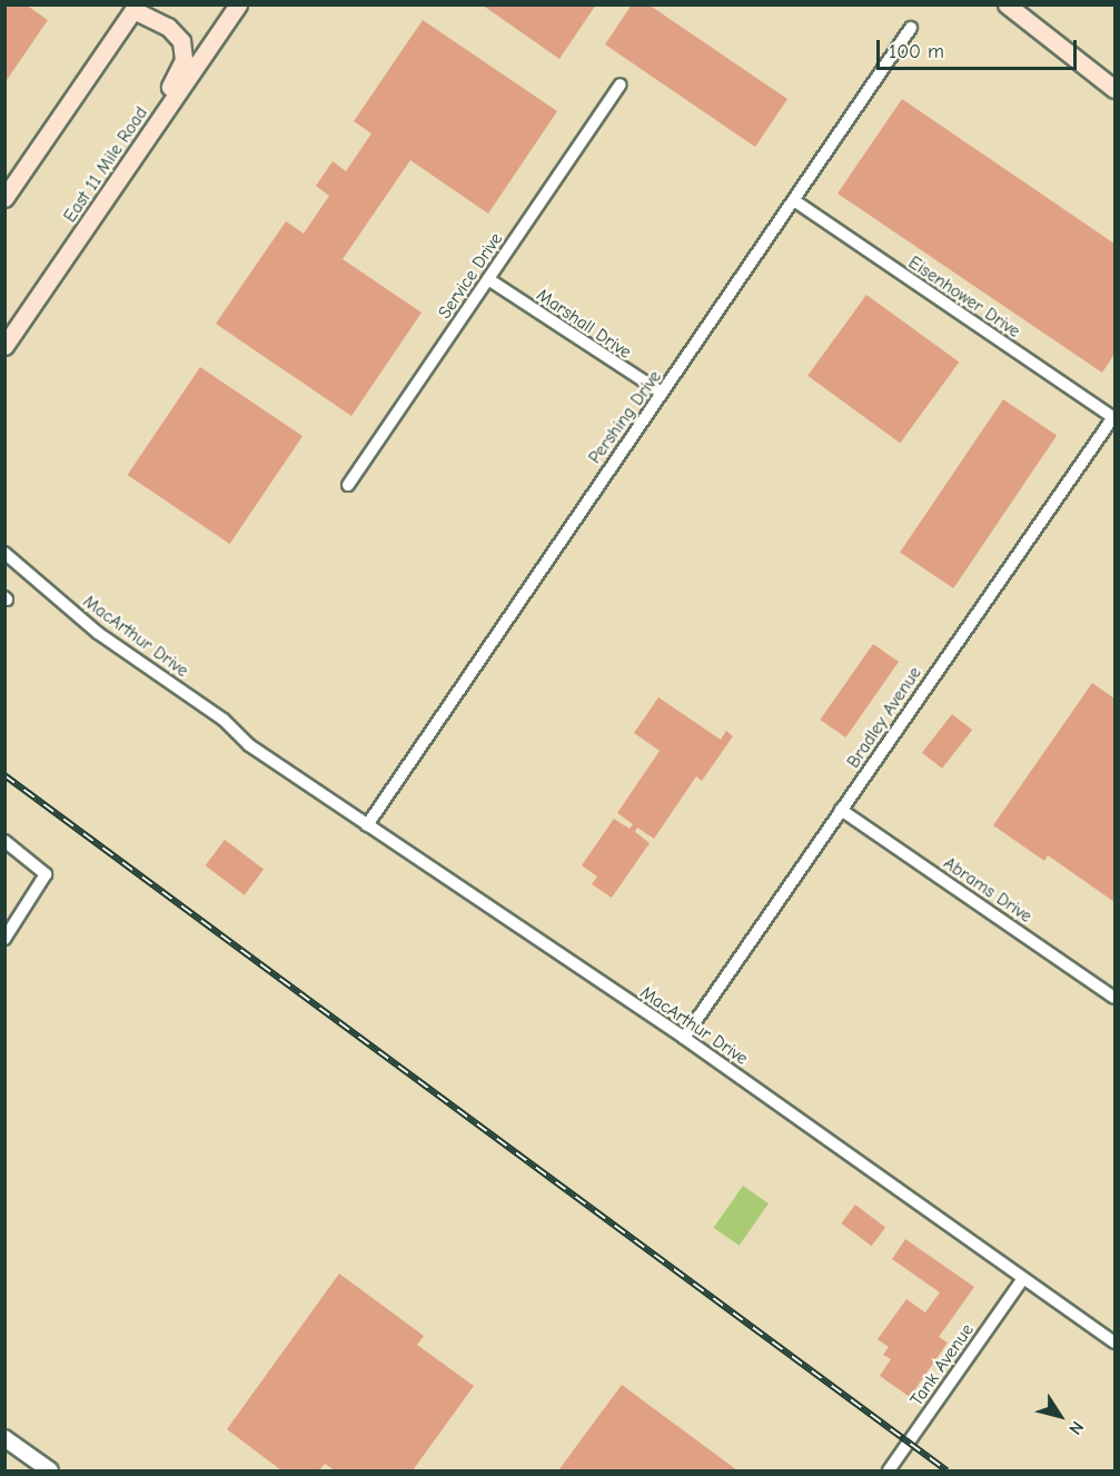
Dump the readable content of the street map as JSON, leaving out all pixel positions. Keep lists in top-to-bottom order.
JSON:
{
  "streets": {
    "main road": ["East 11 Mile Road"],
    "street": [
      "Service Drive",
      "Eisenhower Drive",
      "Marshall Drive",
      "Pershing Drive",
      "MacArthur Drive",
      "Bradley Avenue",
      "Abrams Drive",
      "Tank Avenue"
    ]
  },
  "crossings": [
    ["Service Drive", "Marshall Drive"],
    ["Eisenhower Drive", "Pershing Drive"],
    ["Eisenhower Drive", "Bradley Avenue"],
    ["Marshall Drive", "Pershing Drive"],
    ["Pershing Drive", "MacArthur Drive"],
    ["MacArthur Drive", "Bradley Avenue"],
    ["MacArthur Drive", "Tank Avenue"],
    ["Bradley Avenue", "Abrams Drive"]
  ],
  "scale_bar": "100 m",
  "north": "bottom right"
}
